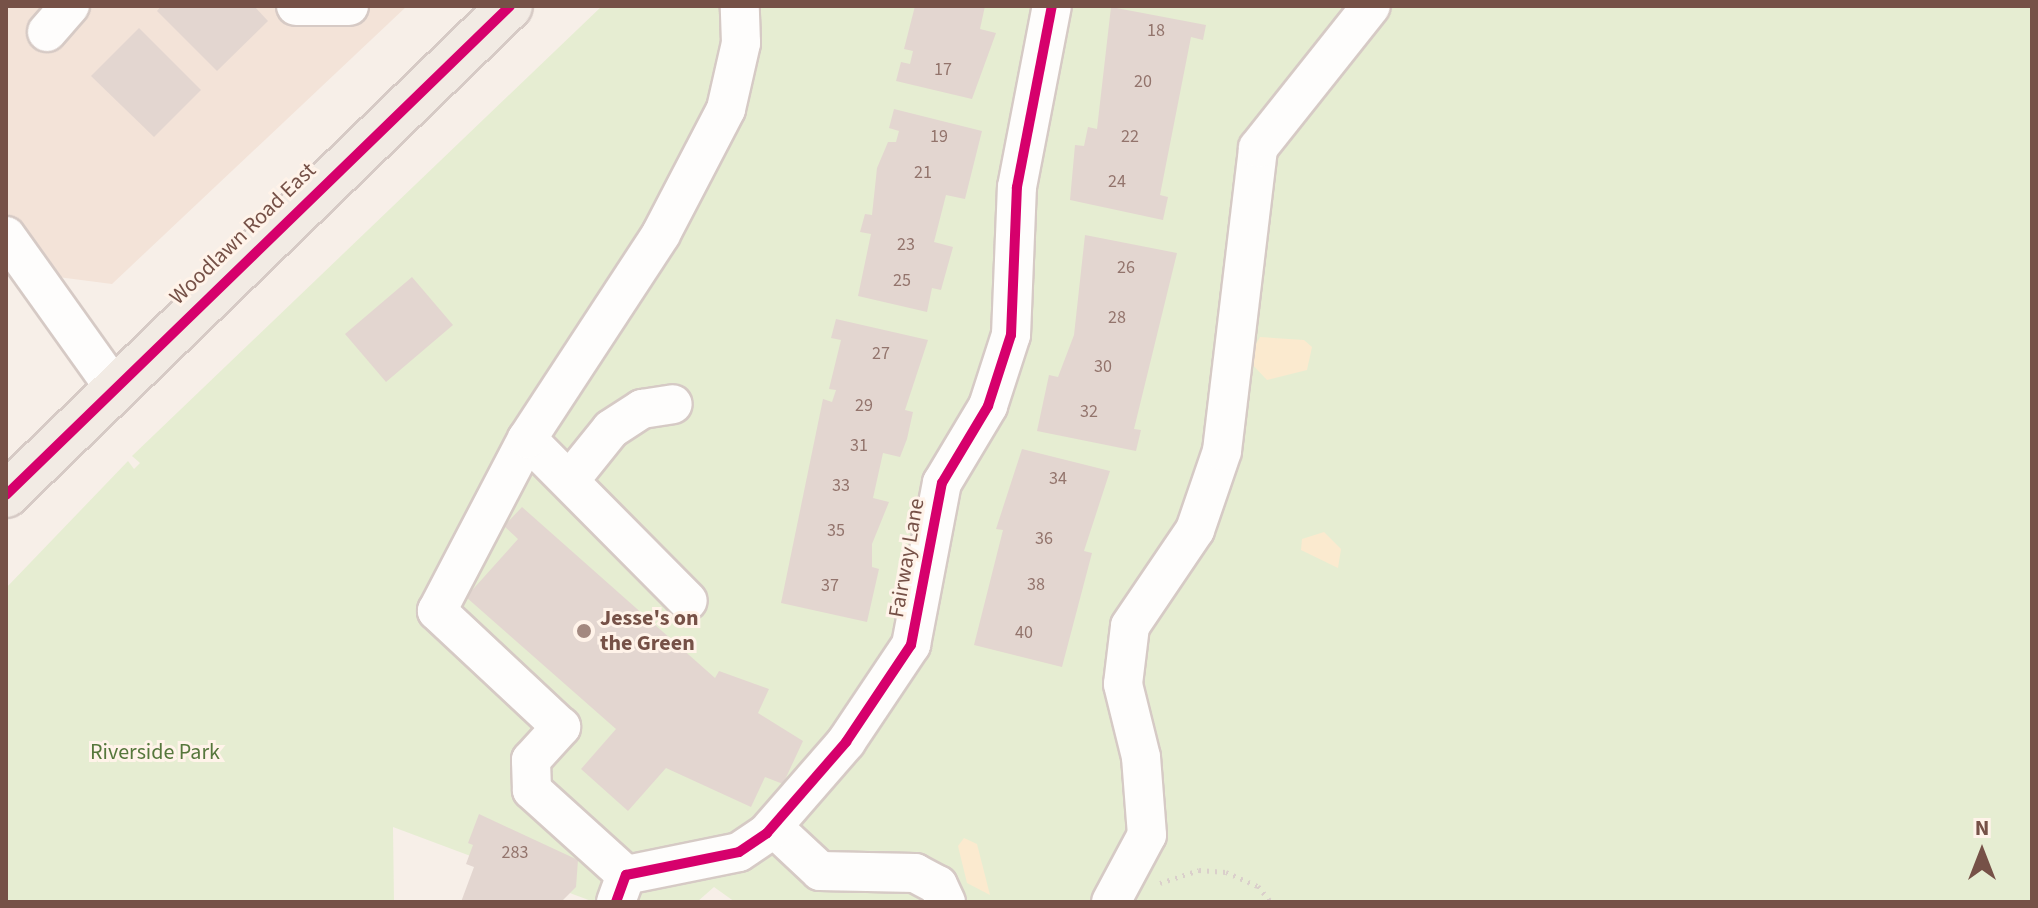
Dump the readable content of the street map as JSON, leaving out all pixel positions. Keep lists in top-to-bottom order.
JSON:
{
  "streets": {
    "main road": ["Woodlawn Road East"],
    "street": ["Fairway Lane"]
  },
  "parks": ["Riverside Park"],
  "places": ["Jesse's on the Green"],
  "house_numbers": [
    "18",
    "17",
    "20",
    "19",
    "22",
    "21",
    "24",
    "23",
    "26",
    "25",
    "28",
    "27",
    "30",
    "29",
    "32",
    "31",
    "34",
    "33",
    "35",
    "36",
    "38",
    "37",
    "40",
    "283"
  ],
  "north": "top"
}
